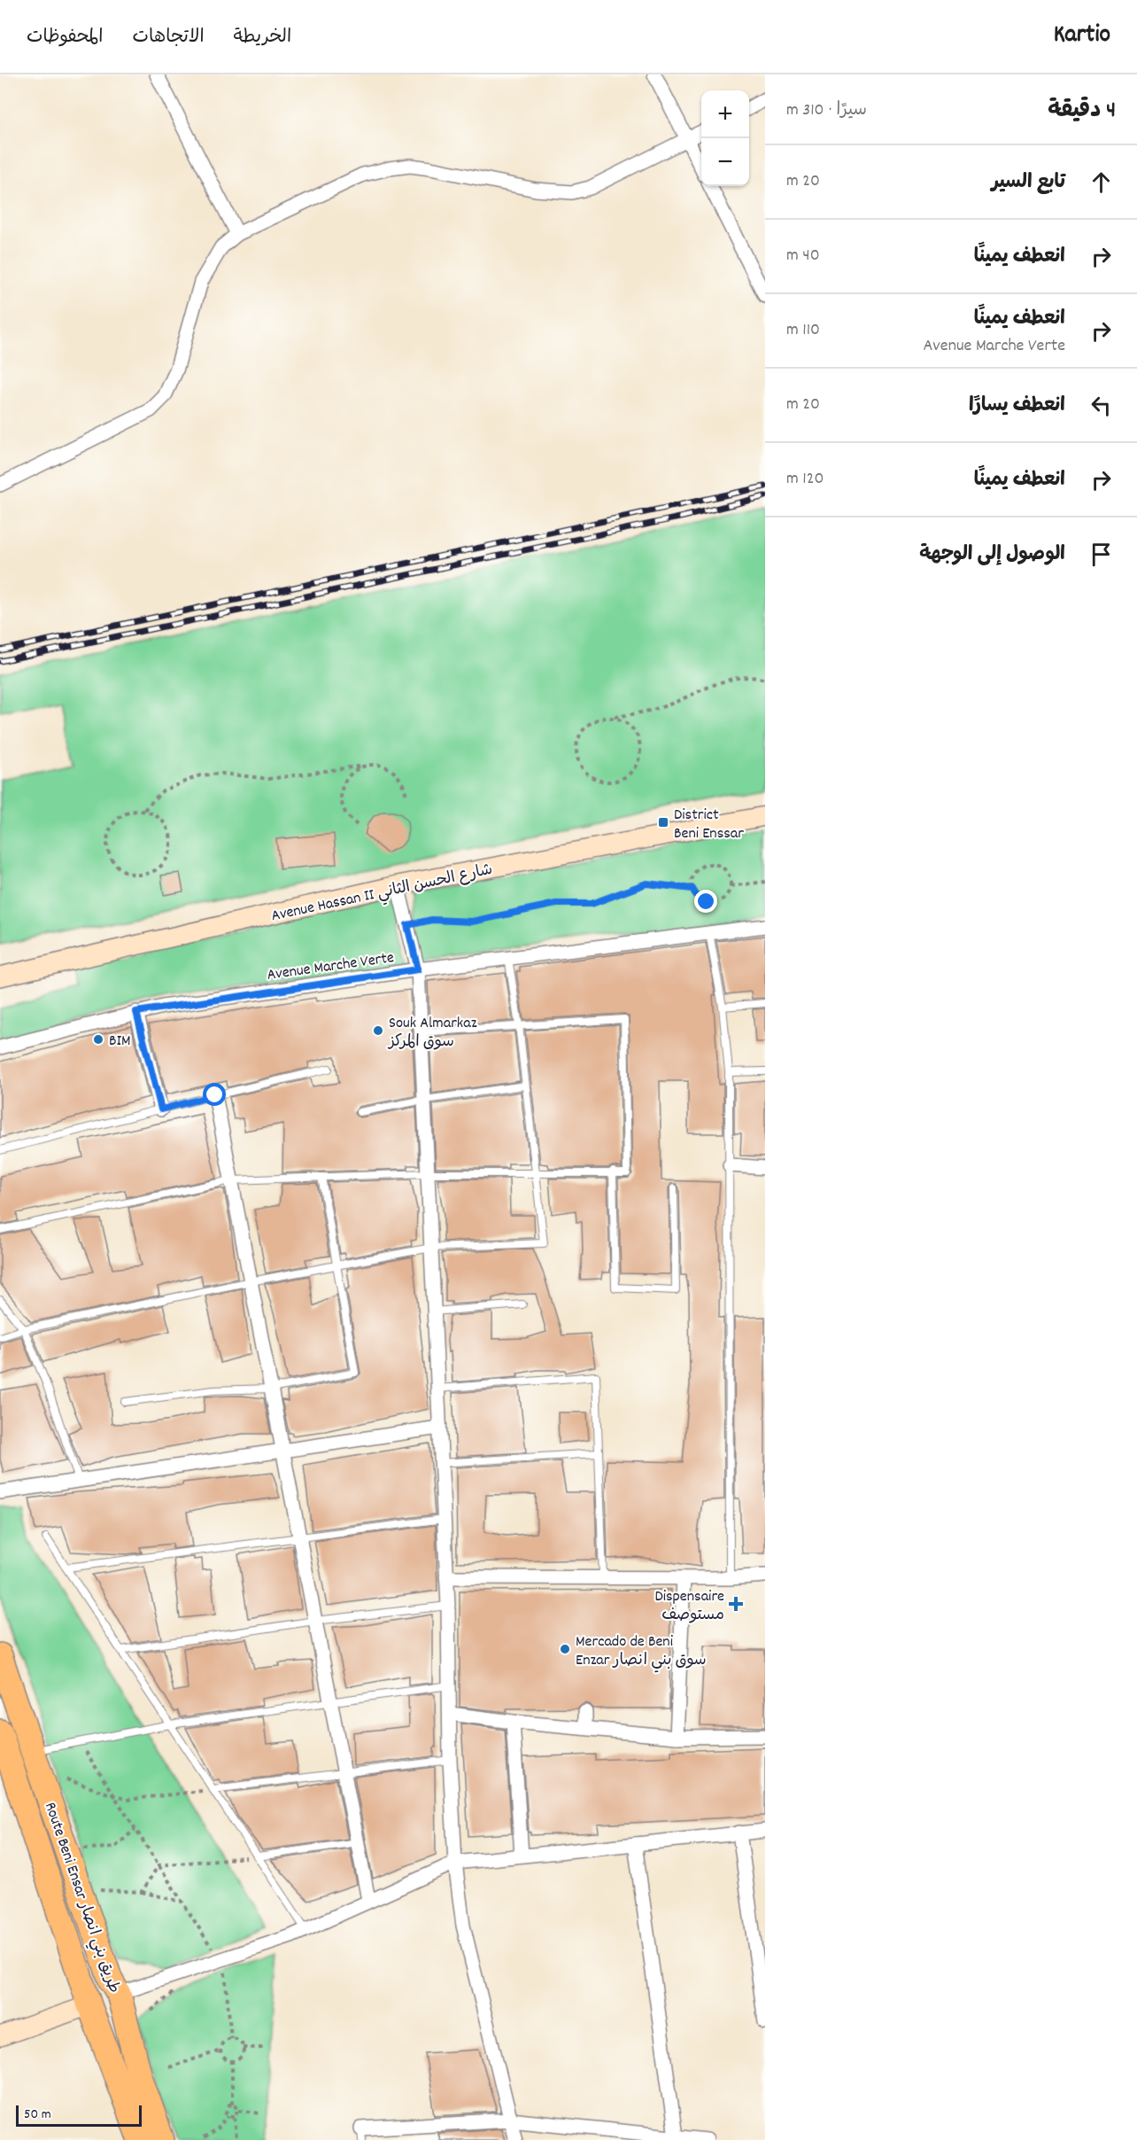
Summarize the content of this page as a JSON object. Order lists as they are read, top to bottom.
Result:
{
  "streets": {
    "highway": ["Route Beni Ensar طريق بني انصار"],
    "street": ["Avenue Hassan II شارع الحسن الثاني", "Avenue Marche Verte"]
  },
  "places": {
    "transit": ["District Beni Enssar"],
    "other": ["Souk Almarkaz سوق المركز", "BIM", "Mercado de Beni Enzar سوق بني انصار"],
    "health": ["Dispensaire مستوصف"]
  },
  "scale_bar": "50 m",
  "page": {
    "header": "Kartio",
    "nav": ["الخريطة", "الاتجاهات", "المحفوظات"],
    "heading": ["4 دقيقة", "سيرًا · 310 m"],
    "map_buttons": ["+", "−"],
    "list": [
      ["تابع السير", "20 m"],
      ["انعطف يمينًا", "40 m"],
      ["انعطف يمينًا", "Avenue Marche Verte", "110 m"],
      ["انعطف يسارًا", "20 m"],
      ["انعطف يمينًا", "120 m"],
      "الوصول إلى الوجهة"
    ],
    "scale": "50 m"
  }
}
